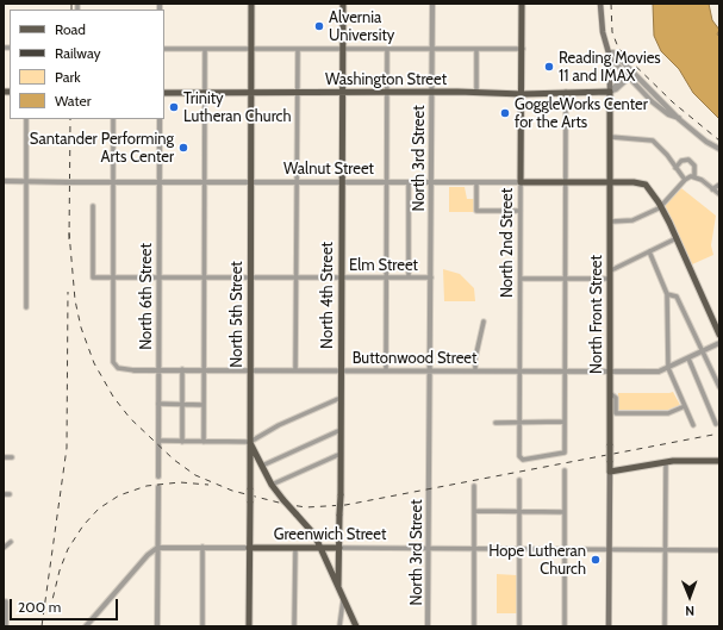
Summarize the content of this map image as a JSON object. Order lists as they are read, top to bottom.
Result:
{
  "streets": {
    "main road": [
      "Washington Street",
      "Walnut Street",
      "North 2nd Street",
      "North 4th Street",
      "North 5th Street",
      "North Front Street",
      "Greenwich Street"
    ],
    "street": [
      "North 3rd Street",
      "Elm Street",
      "North 6th Street",
      "Buttonwood Street"
    ]
  },
  "crossings": [
    ["Washington Street", "North 3rd Street"],
    ["Washington Street", "North 2nd Street"],
    ["Washington Street", "North 4th Street"],
    ["Washington Street", "North 5th Street"],
    ["Washington Street", "North Front Street"],
    ["North 3rd Street", "Walnut Street"],
    ["North 3rd Street", "Elm Street"],
    ["North 3rd Street", "Buttonwood Street"],
    ["North 3rd Street", "Greenwich Street"],
    ["Walnut Street", "North 2nd Street"],
    ["Walnut Street", "North 4th Street"],
    ["Walnut Street", "North 6th Street"],
    ["Walnut Street", "North 5th Street"],
    ["Walnut Street", "North Front Street"],
    ["North 2nd Street", "Buttonwood Street"],
    ["Elm Street", "North 4th Street"],
    ["Elm Street", "North 6th Street"],
    ["Elm Street", "North 5th Street"],
    ["North 4th Street", "Buttonwood Street"],
    ["North 4th Street", "Greenwich Street"],
    ["North 6th Street", "Buttonwood Street"],
    ["North 5th Street", "Buttonwood Street"],
    ["North 5th Street", "Greenwich Street"],
    ["North Front Street", "Buttonwood Street"],
    ["North Front Street", "Greenwich Street"]
  ],
  "places": [
    "Alvernia University",
    "Reading Movies 11 and IMAX",
    "Trinity Lutheran Church",
    "GoggleWorks Center for the Arts",
    "Santander Performing Arts Center",
    "Hope Lutheran Church"
  ],
  "legend": [
    "Road",
    "Railway",
    "Park",
    "Water"
  ],
  "scale_bar": "200 m",
  "north": "bottom"
}
